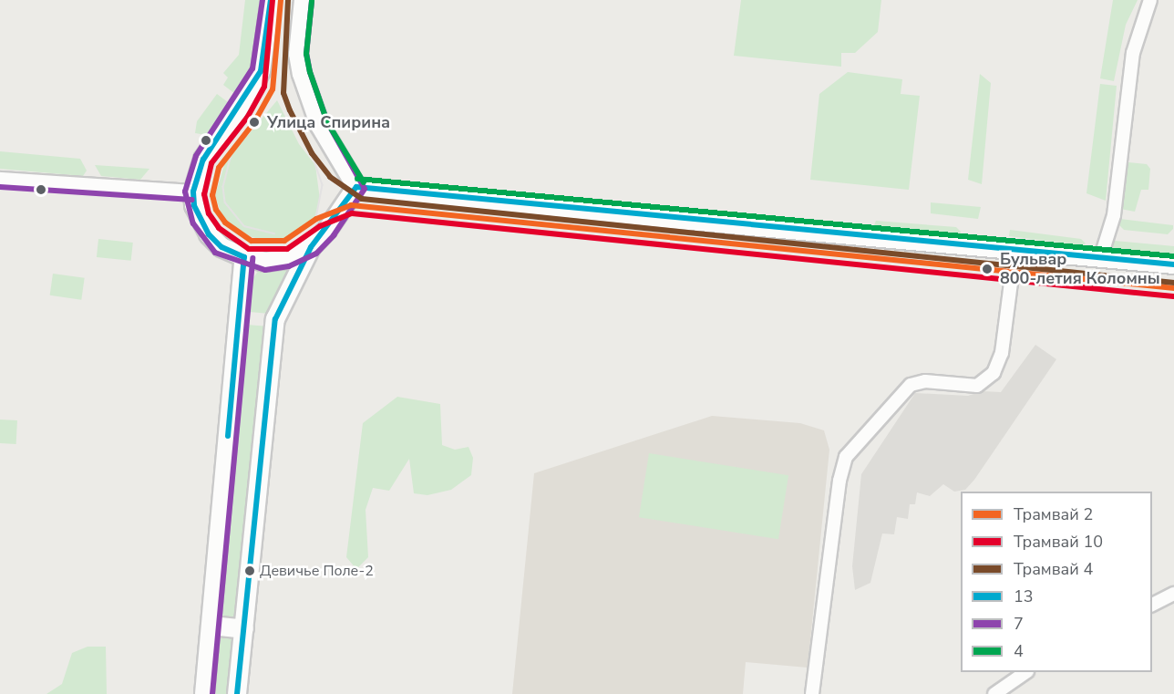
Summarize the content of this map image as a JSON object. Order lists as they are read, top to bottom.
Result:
{
  "places": ["Улица Спирина", "Бульвар 800-летия Коломны", "Девичье Поле-2"],
  "lines": [
    "tram line 2",
    "tram line 10",
    "tram line 4",
    "transit line 13",
    "transit line 7",
    "transit line 4"
  ],
  "legend": [
    "Трамвай 2",
    "Трамвай 10",
    "Трамвай 4",
    "13",
    "7",
    "4"
  ]
}
